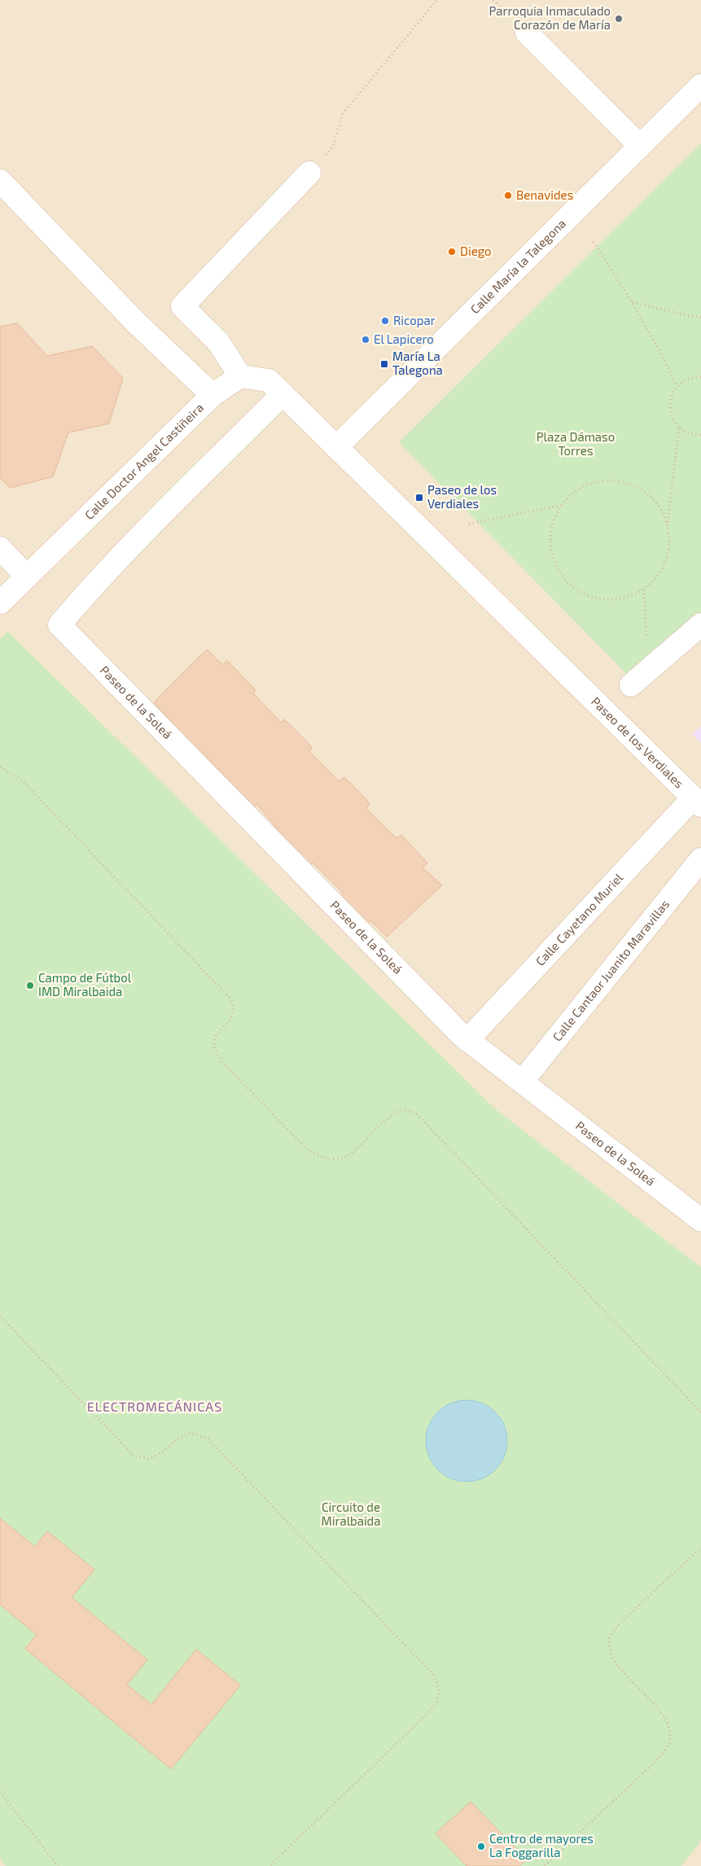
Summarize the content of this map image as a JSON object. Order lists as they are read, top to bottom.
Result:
{
  "streets": {
    "street": [
      "Calle María la Talegona",
      "Calle Doctor Angel Castiñeira",
      "Paseo de la Soleá",
      "Paseo de los Verdiales",
      "Calle Cayetano Muriel",
      "Calle Cantaor Juanito Maravillas"
    ]
  },
  "crossings": [
    ["Calle María la Talegona", "Paseo de los Verdiales"],
    ["Paseo de la Soleá", "Paseo de los Verdiales"],
    ["Paseo de la Soleá", "Calle Cayetano Muriel"],
    ["Paseo de la Soleá", "Calle Cantaor Juanito Maravillas"],
    ["Paseo de los Verdiales", "Calle Cayetano Muriel"]
  ],
  "districts": ["ELECTROMECÁNICAS"],
  "parks": ["Plaza Dámaso Torres", "Circuito de Miralbaida"],
  "places": {
    "other": [
      "Parroquia Inmaculado Corazón de María",
      "Benavides",
      "Diego",
      "Ricopar",
      "El Lapicero",
      "Campo de Fútbol IMD Miralbaida",
      "Centro de mayores La Foggarilla"
    ],
    "transit": ["María La Talegona", "Paseo de los Verdiales"]
  }
}
